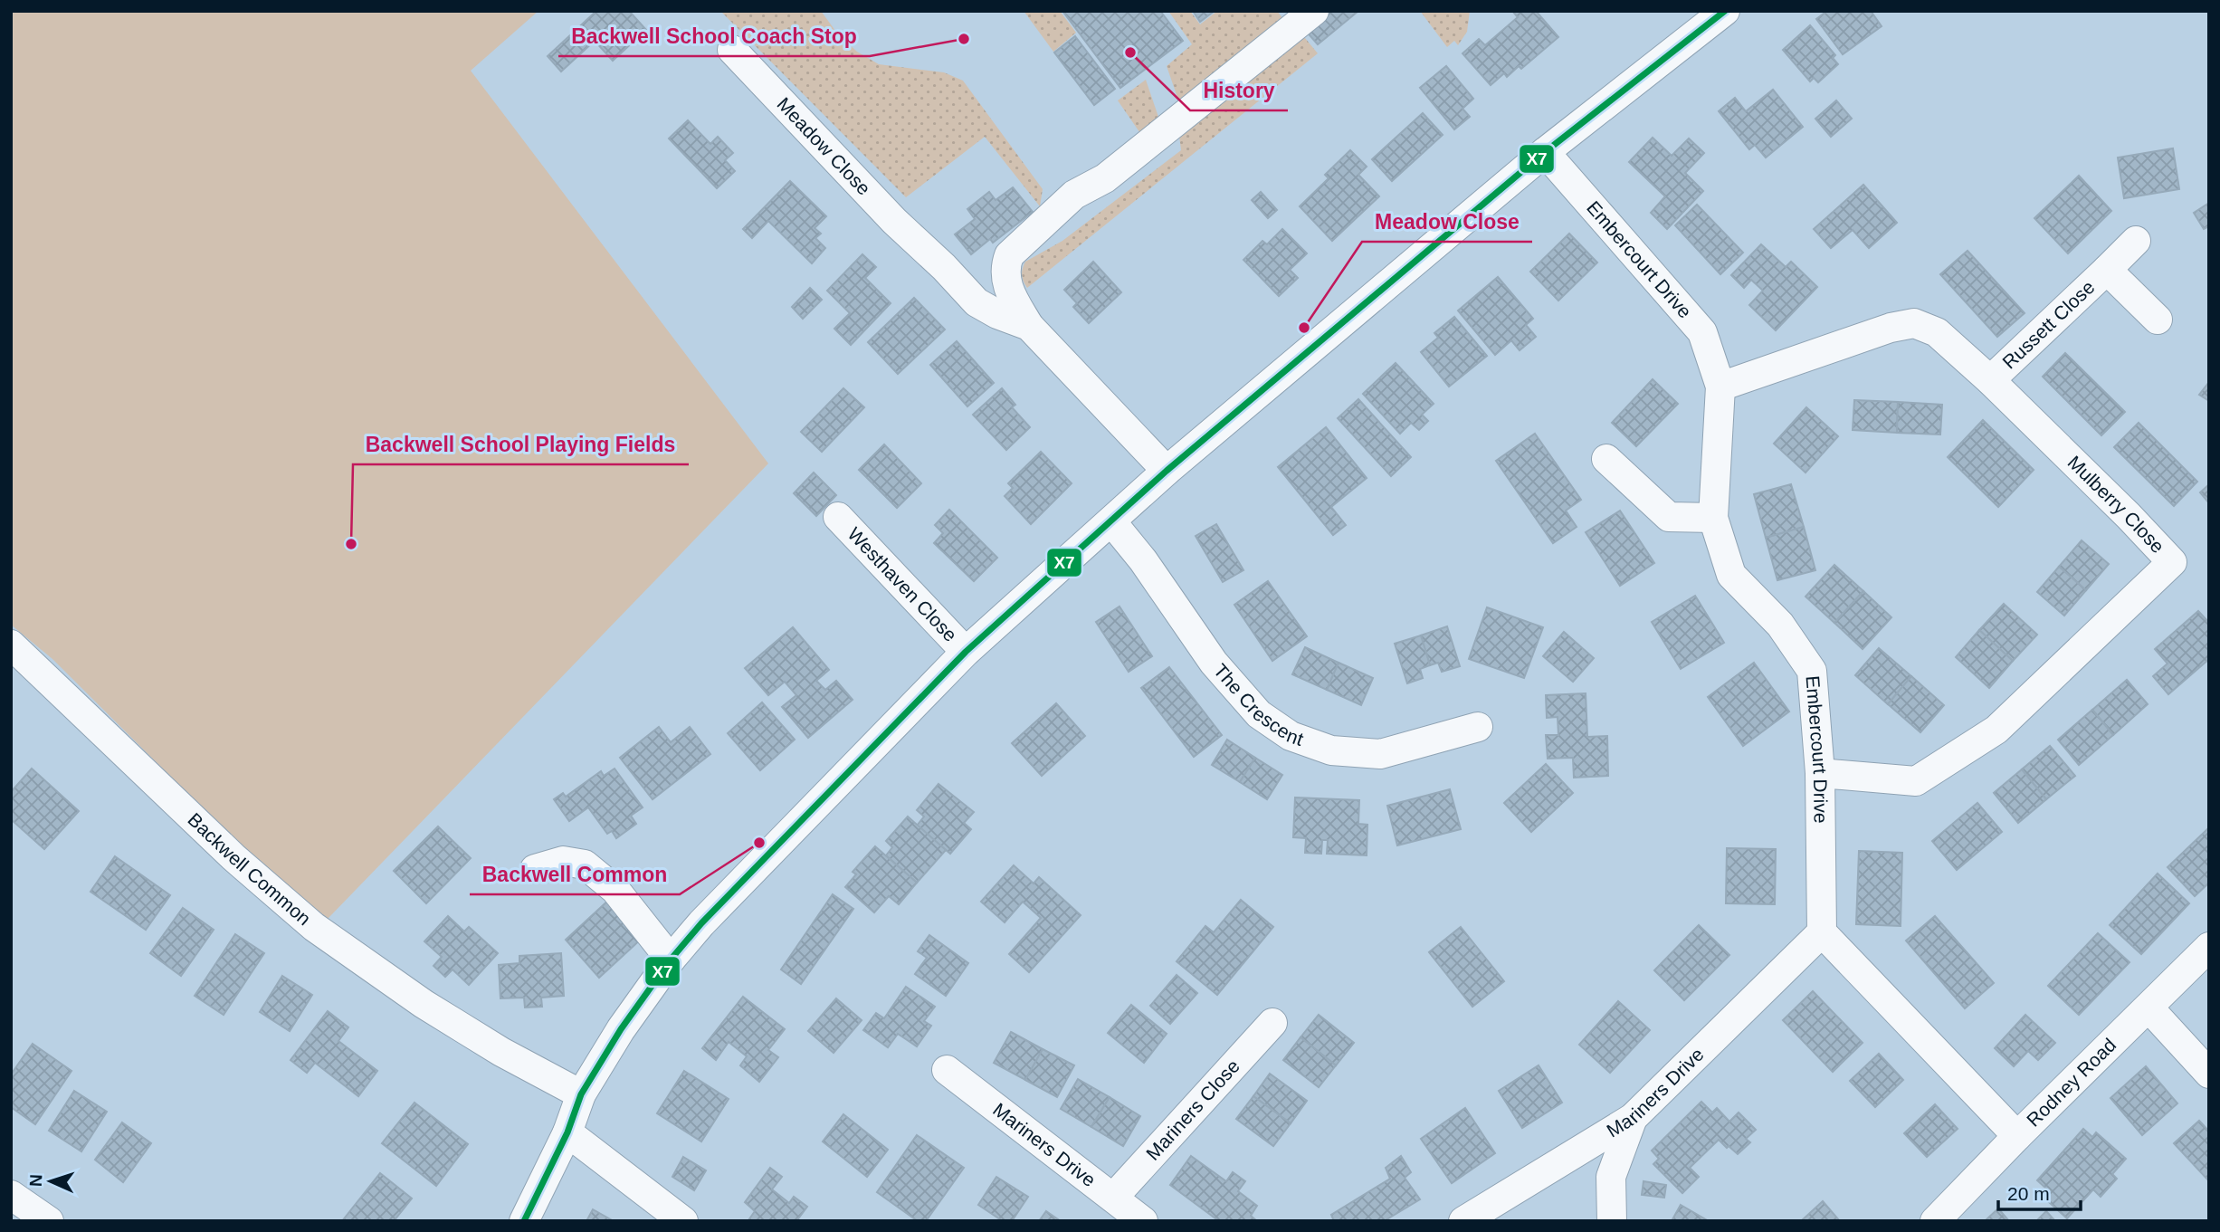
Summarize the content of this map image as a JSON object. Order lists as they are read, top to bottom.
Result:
{
  "streets": {
    "street": [
      "Meadow Close",
      "Embercourt Drive",
      "Russett Close",
      "Mulberry Close",
      "Westhaven Close",
      "The Crescent",
      "Backwell Common",
      "Rodney Road",
      "Mariners Drive",
      "Mariners Close"
    ]
  },
  "crossings": [
    ["Embercourt Drive", "Mulberry Close"],
    ["Embercourt Drive", "Mariners Drive"],
    ["Russett Close", "Mulberry Close"],
    ["Mariners Drive", "Mariners Close"]
  ],
  "places": [
    "Backwell School Coach Stop",
    "History",
    "Meadow Close",
    "Backwell School Playing Fields",
    "Backwell Common"
  ],
  "lines": ["transit line X7"],
  "scale_bar": "20 m",
  "north": "left"
}
